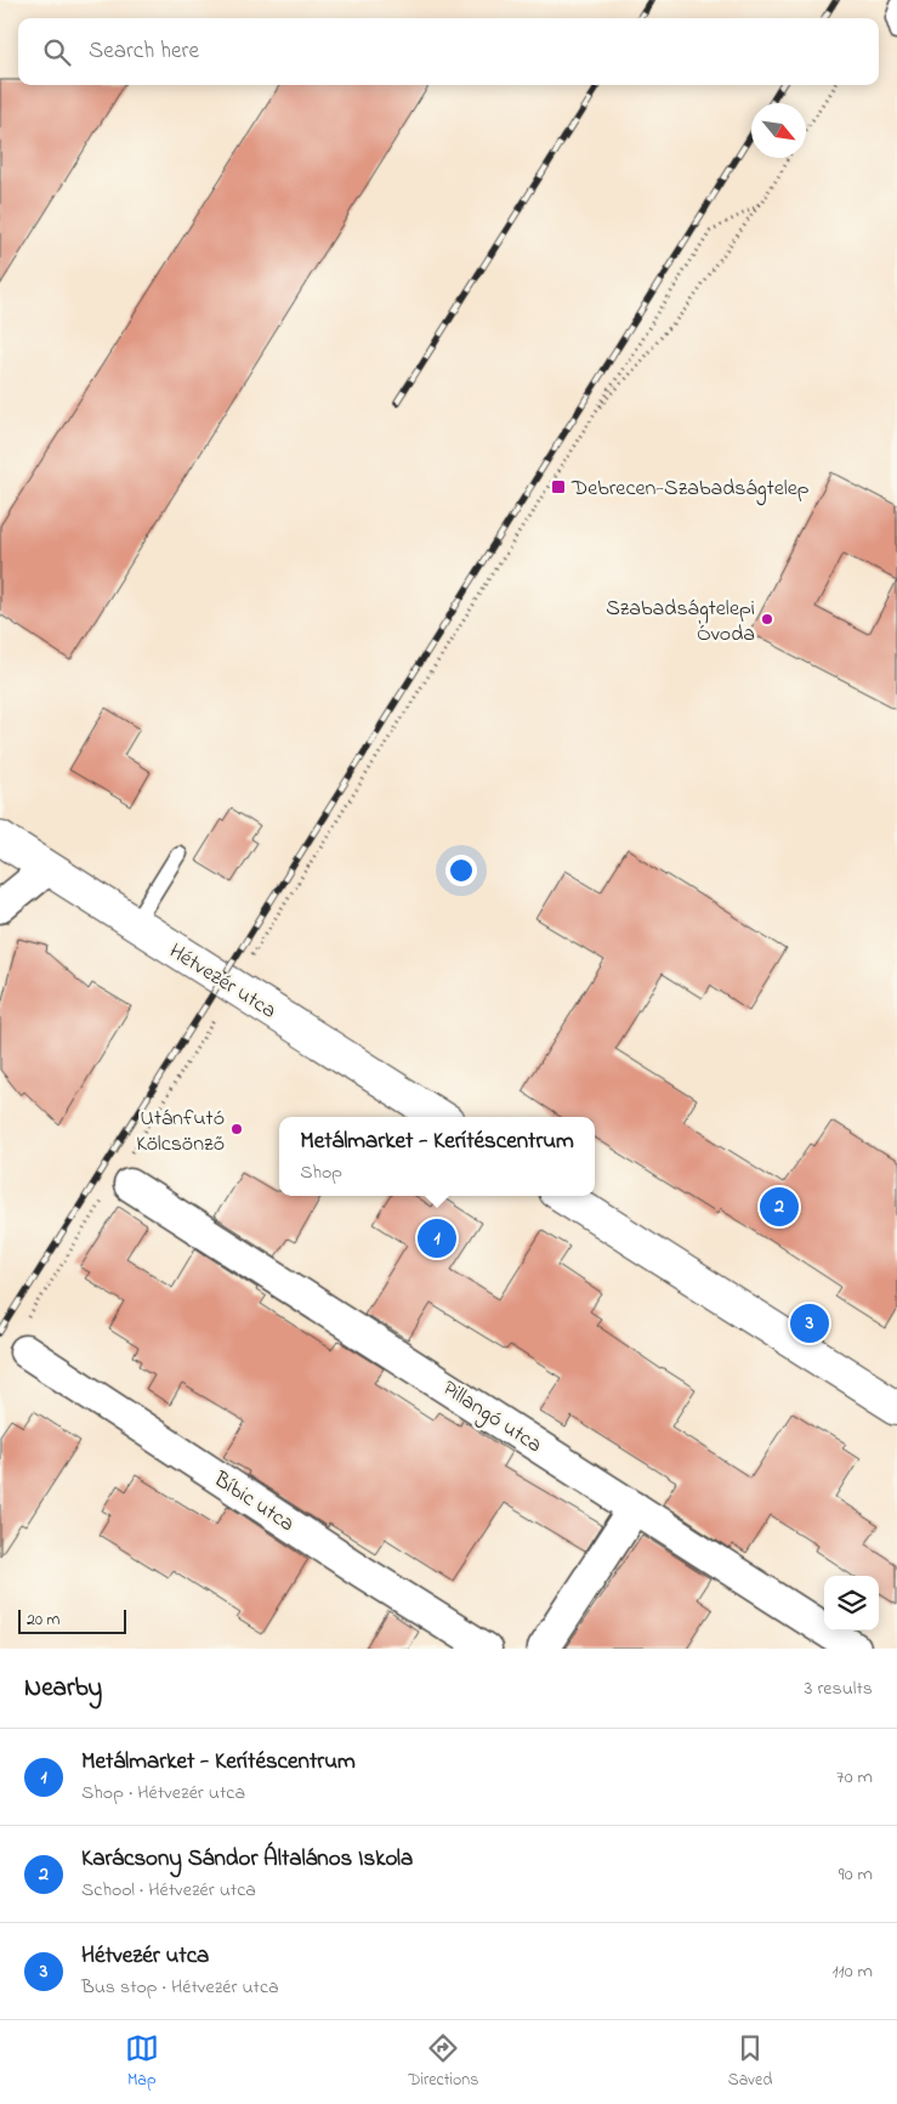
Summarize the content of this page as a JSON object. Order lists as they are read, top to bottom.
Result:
{
  "streets": {
    "street": ["Hétvezér utca", "Pillangó utca", "Bíbic utca"]
  },
  "places": {
    "transit": ["Debrecen-Szabadságtelep"],
    "other": ["Szabadságtelepi Óvoda", "Utánfutó Kölcsönző"]
  },
  "scale_bar": "20 m",
  "north": "bottom right",
  "page": {
    "search": "Search here",
    "popup": ["Metálmarket - Kerítéscentrum", "Shop"],
    "pins": ["2", "1", "3"],
    "scale": "20 m",
    "heading": ["Nearby", "3 results"],
    "list": [
      {
        "mark": "1",
        "name": "Metálmarket - Kerítéscentrum",
        "note": "Shop · Hétvezér utca",
        "value": "70 m"
      },
      {
        "mark": "2",
        "name": "Karácsony Sándor Általános Iskola",
        "note": "School · Hétvezér utca",
        "value": "90 m"
      },
      {
        "mark": "3",
        "name": "Hétvezér utca",
        "note": "Bus stop · Hétvezér utca",
        "value": "110 m"
      }
    ],
    "nav": ["Map", "Directions", "Saved"]
  }
}
